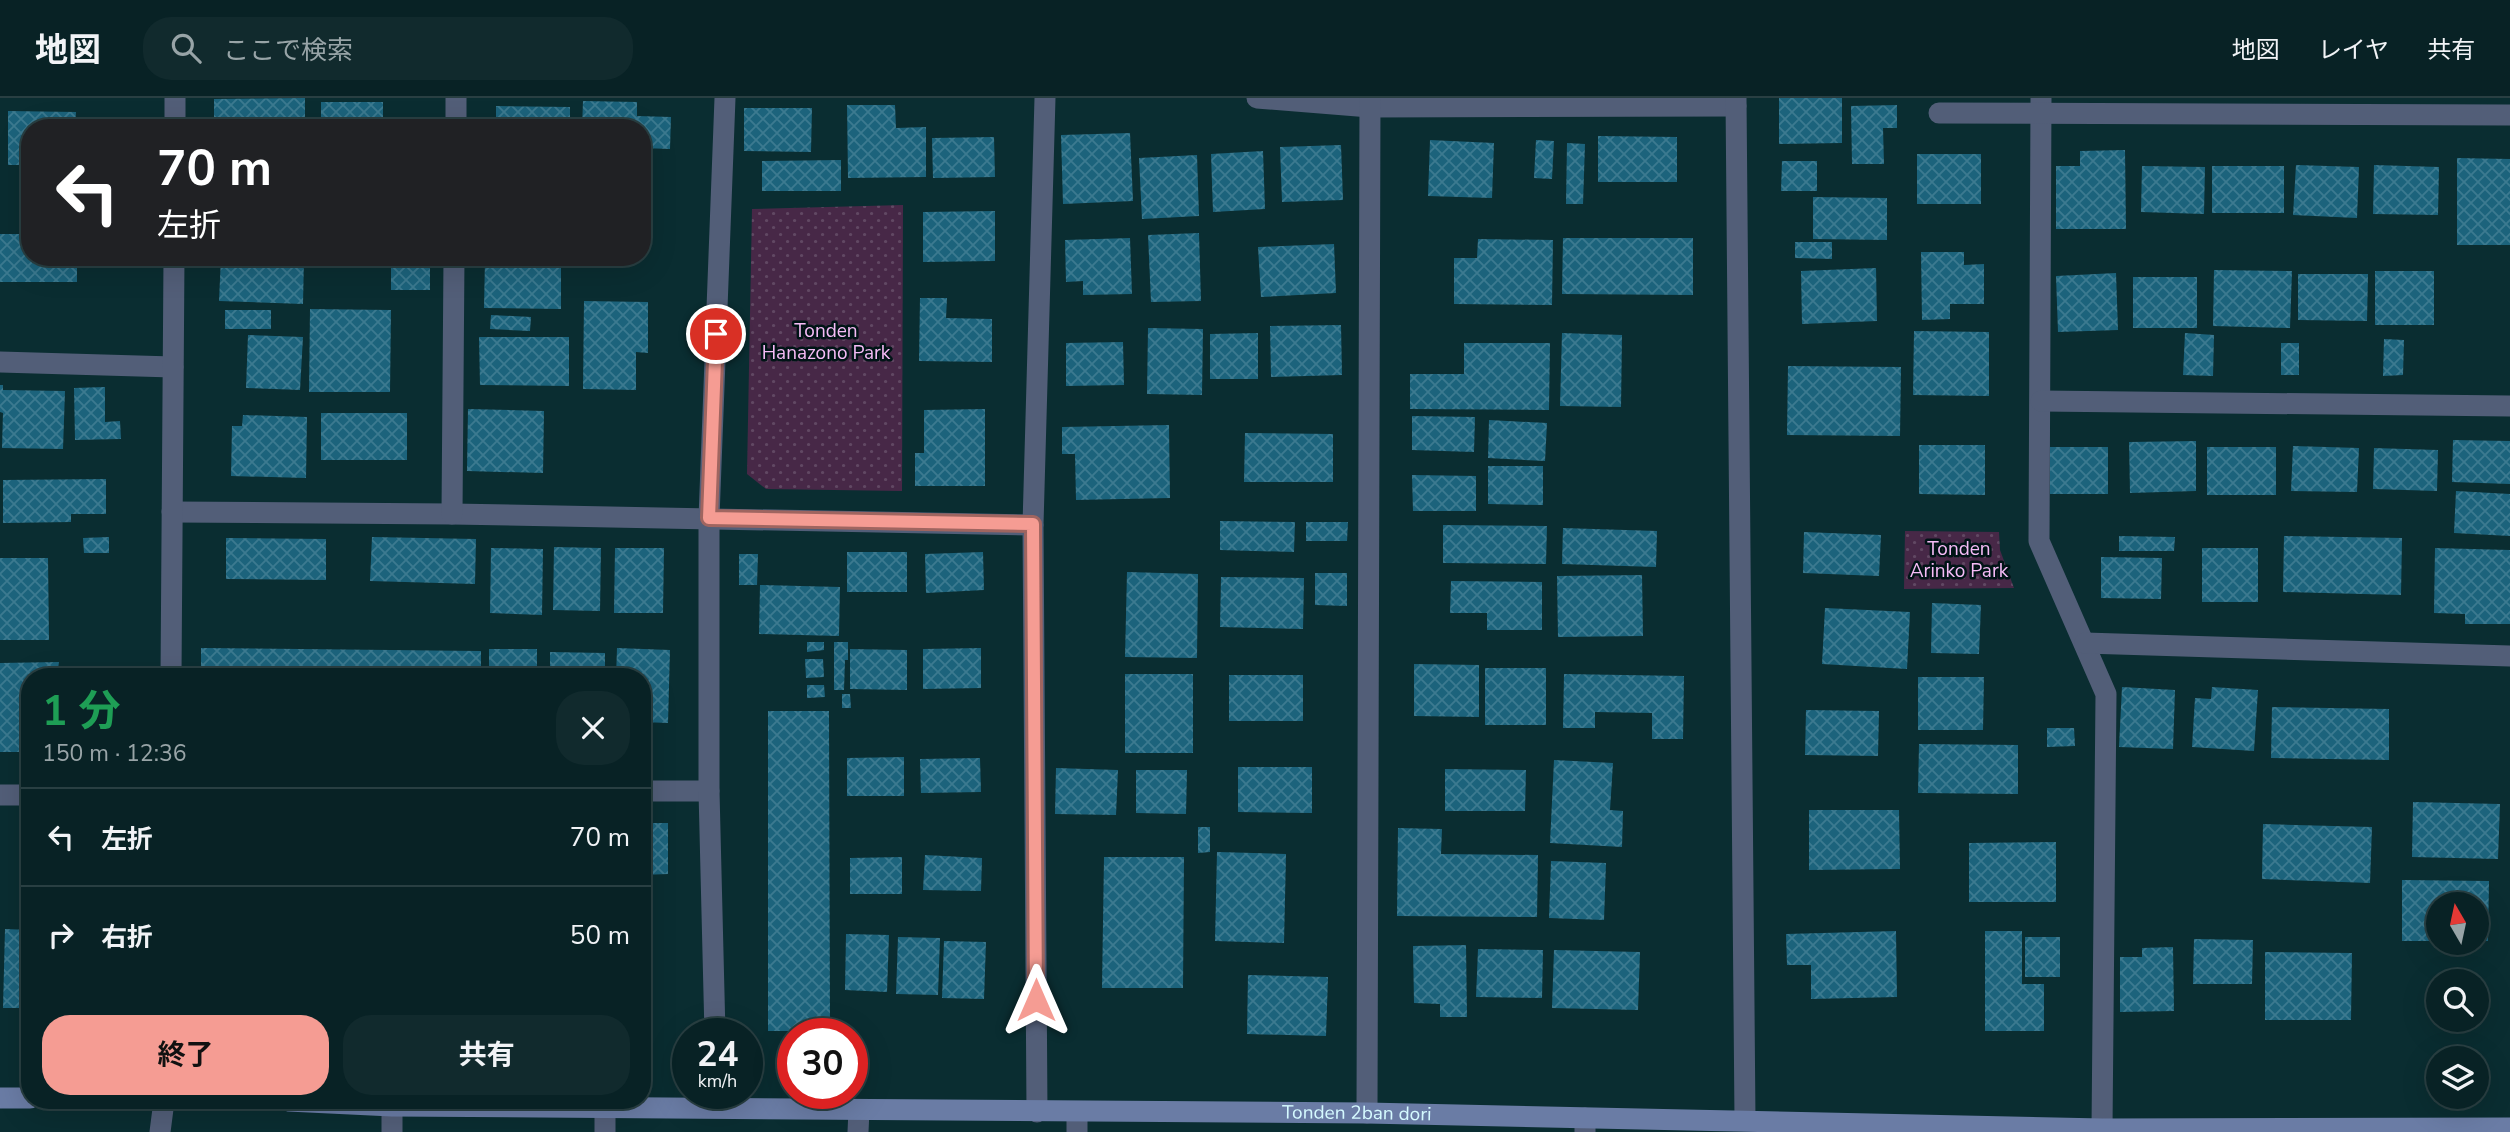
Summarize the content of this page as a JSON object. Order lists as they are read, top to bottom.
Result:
{
  "streets": {
    "street": ["Tonden 2ban dori"]
  },
  "parks": ["Tonden Hanazono Park", "Tonden Arinko Park"],
  "north": "top",
  "page": {
    "header": "地図",
    "search": "ここで検索",
    "nav": ["地図", "レイヤ", "共有"],
    "turn": ["70 m", "左折"],
    "heading": ["1 分", "150 m · 12:36"],
    "list": [
      {
        "name": "左折",
        "value": "70 m"
      },
      {
        "name": "右折",
        "value": "50 m"
      }
    ],
    "buttons": ["終了", "共有"],
    "speed": "24 km/h",
    "limit": "30"
  }
}
